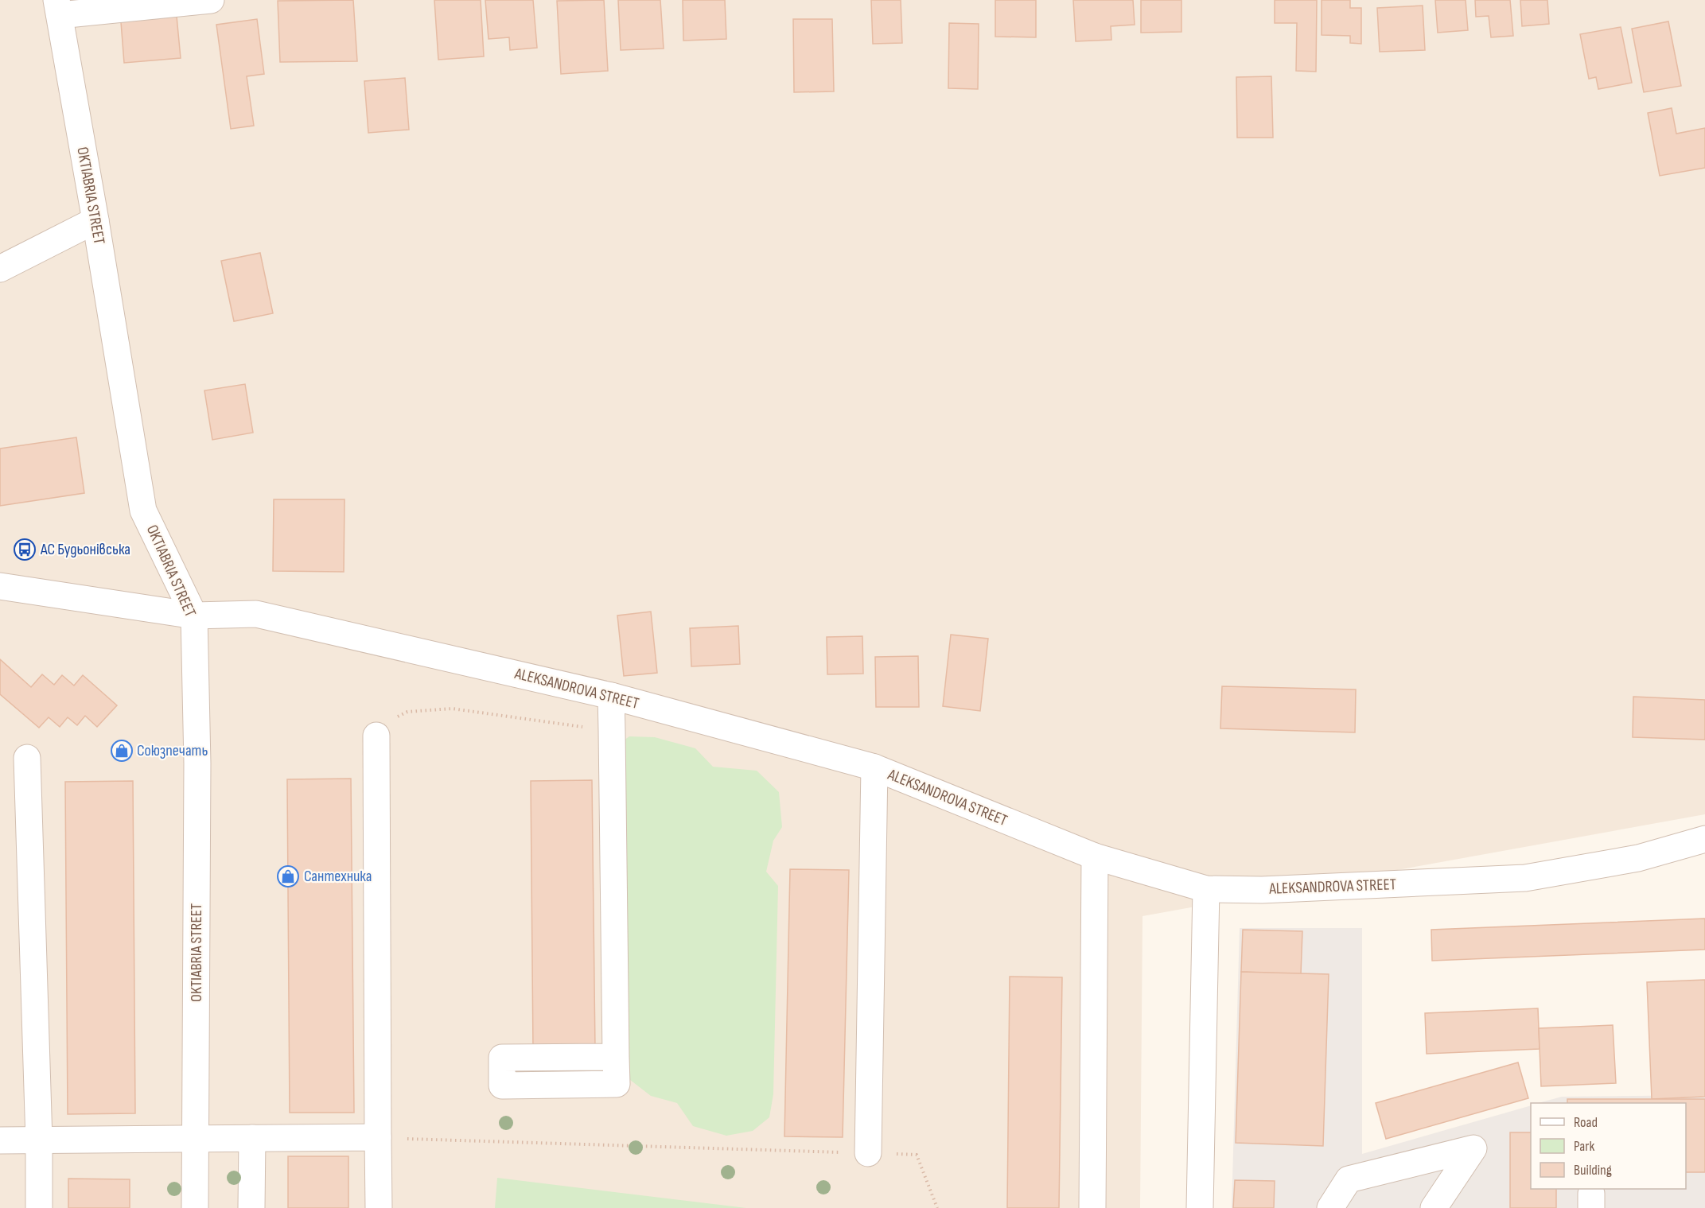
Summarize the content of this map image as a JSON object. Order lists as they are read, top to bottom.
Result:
{
  "streets": {
    "street": ["OKTIABRIA STREET", "ALEKSANDROVA STREET"]
  },
  "crossings": [
    ["OKTIABRIA STREET", "ALEKSANDROVA STREET"]
  ],
  "places": {
    "bus stop": ["АС Будьонівська"],
    "shop": ["Союзпечать", "Сантехника"]
  },
  "legend": ["Road", "Park", "Building"]
}
